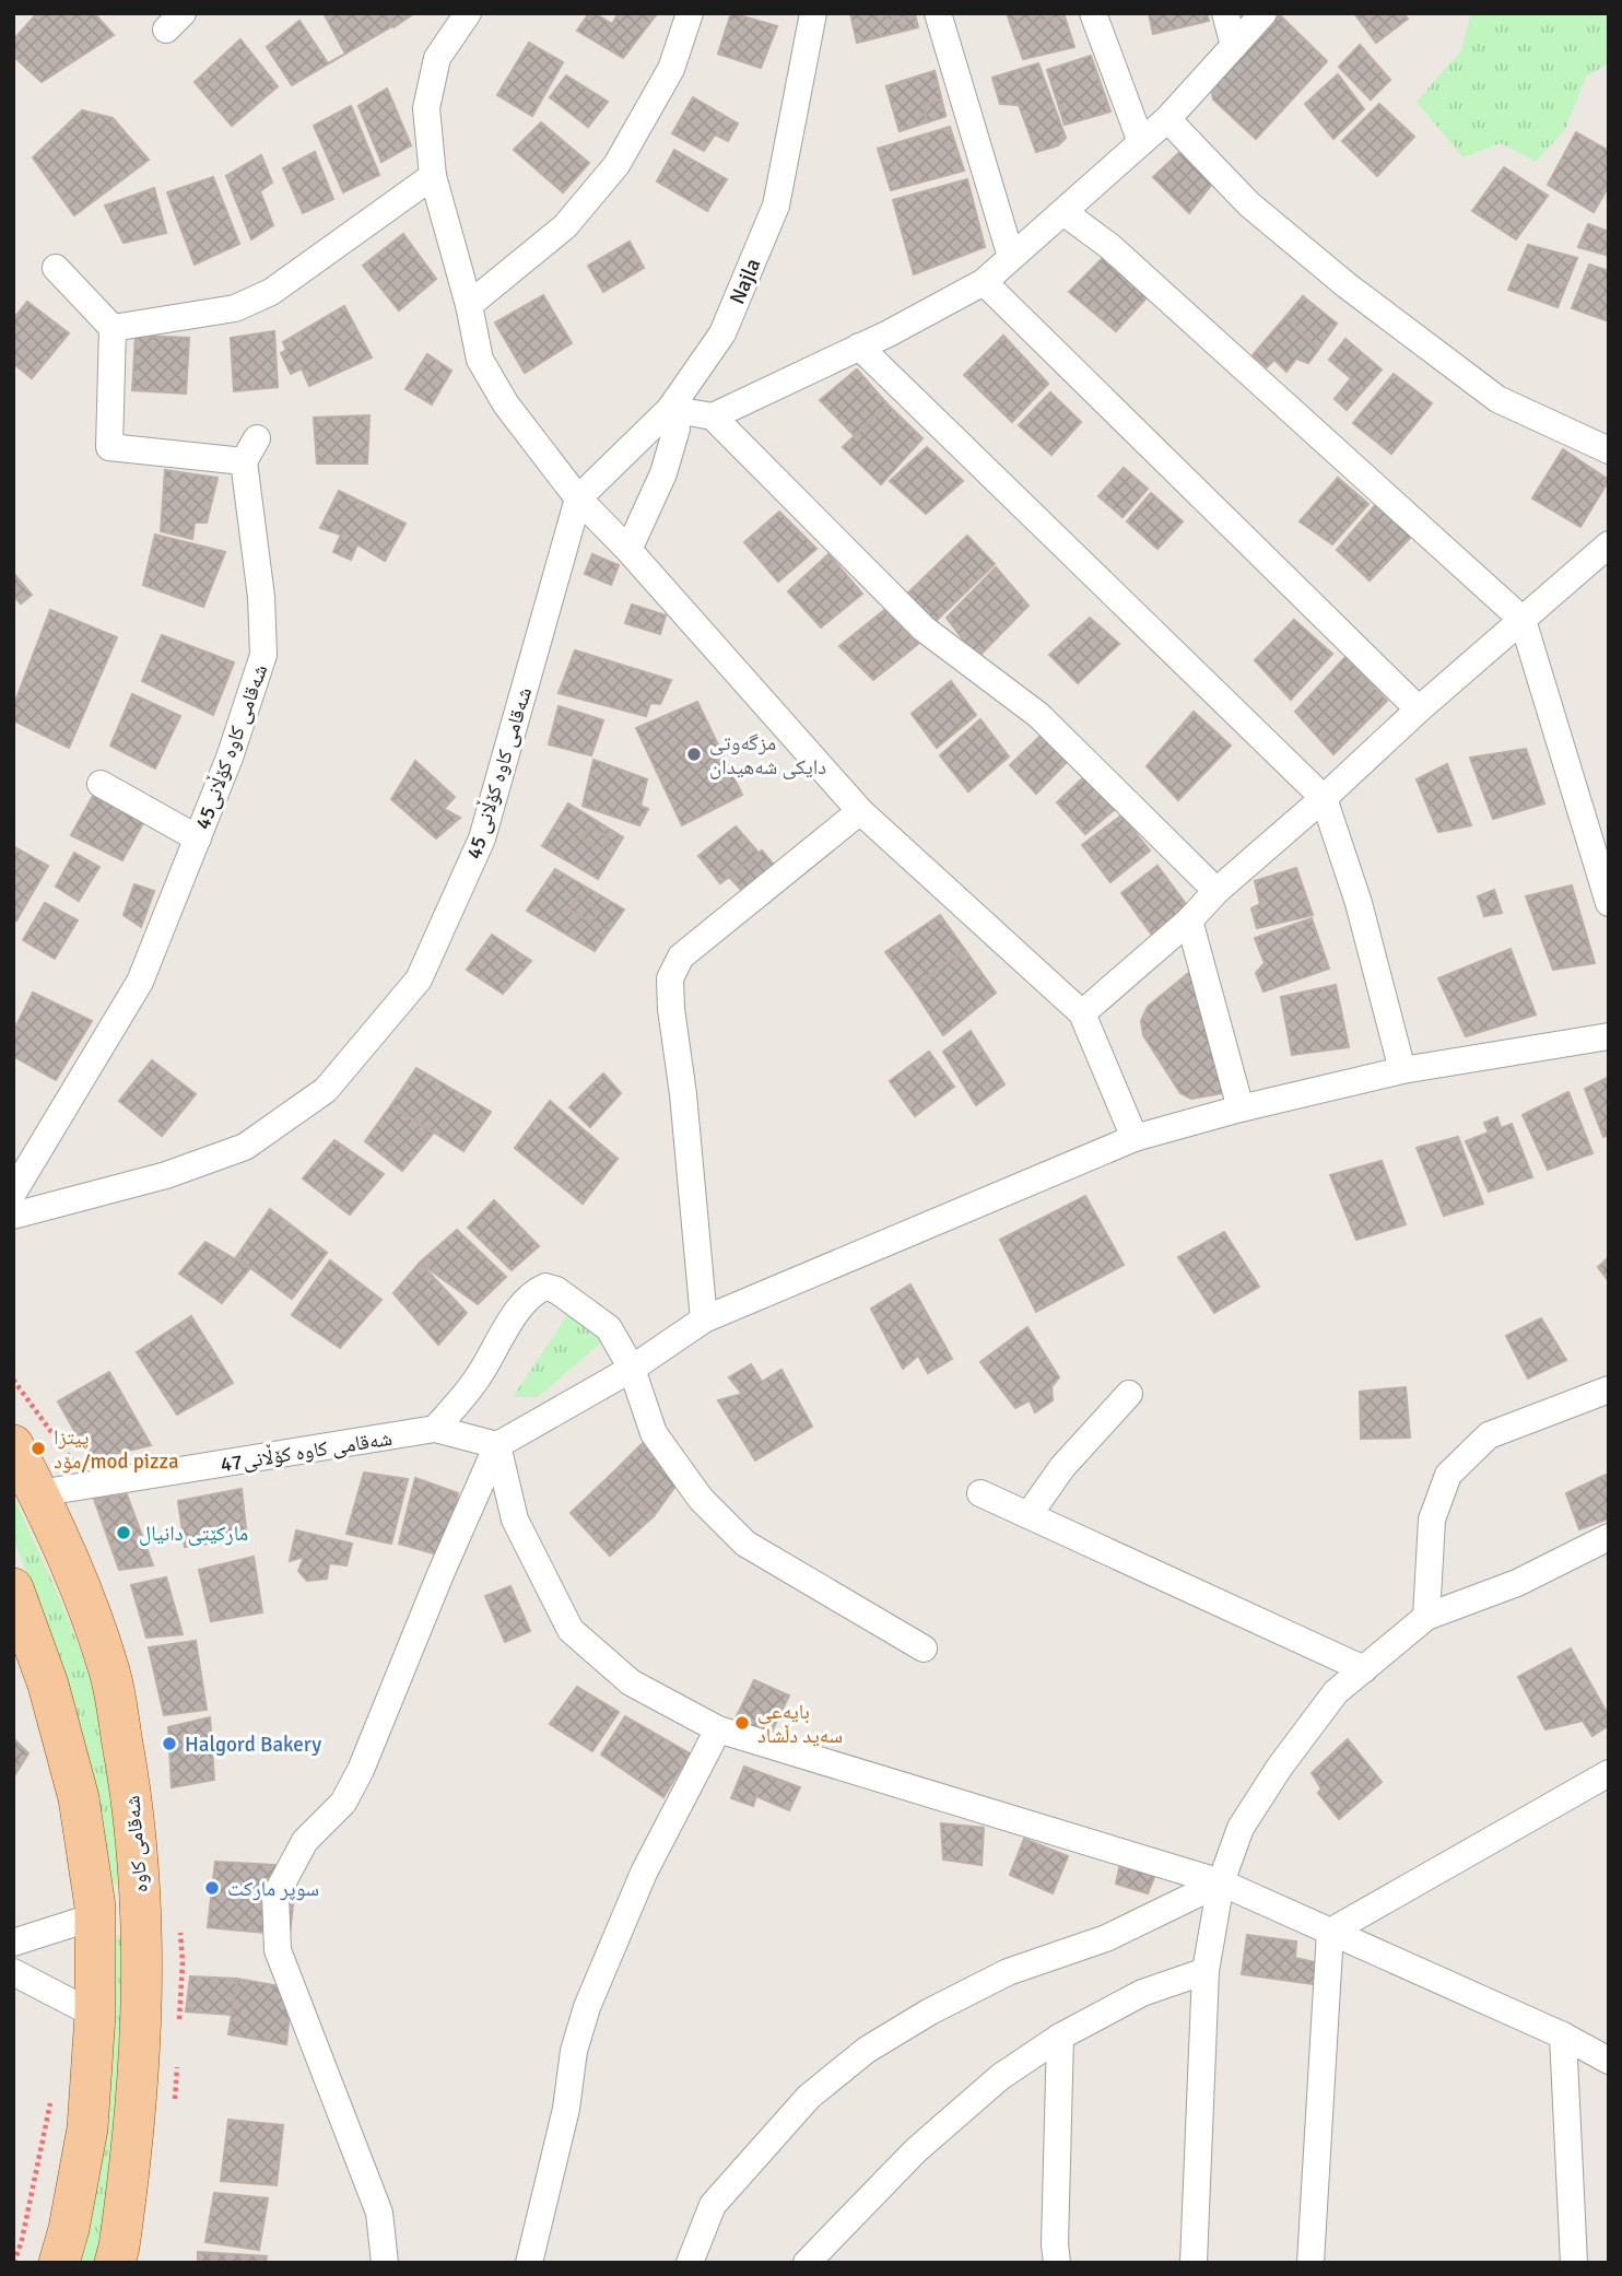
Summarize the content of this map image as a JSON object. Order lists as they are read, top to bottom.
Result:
{
  "streets": {
    "main road": ["شەقامی کاوە"],
    "street": [
      "Najla",
      "شەقامی کاوە کۆڵانی45",
      "شەقامی کاوە کۆڵانی 45",
      "شەقامی کاوە کۆڵانی47"
    ]
  },
  "crossings": [
    ["Najla", "شەقامی کاوە کۆڵانی 45"],
    ["شەقامی کاوە کۆڵانی47", "شەقامی کاوە"]
  ],
  "places": [
    "مزگەوتی دایکی شەهیدان",
    "پیتزا مۆد/mod pizza",
    "مارکێتی دانیال",
    "بایەعی سەید دڵشاد",
    "Halgord Bakery",
    "سوپر مارکت"
  ]
}
